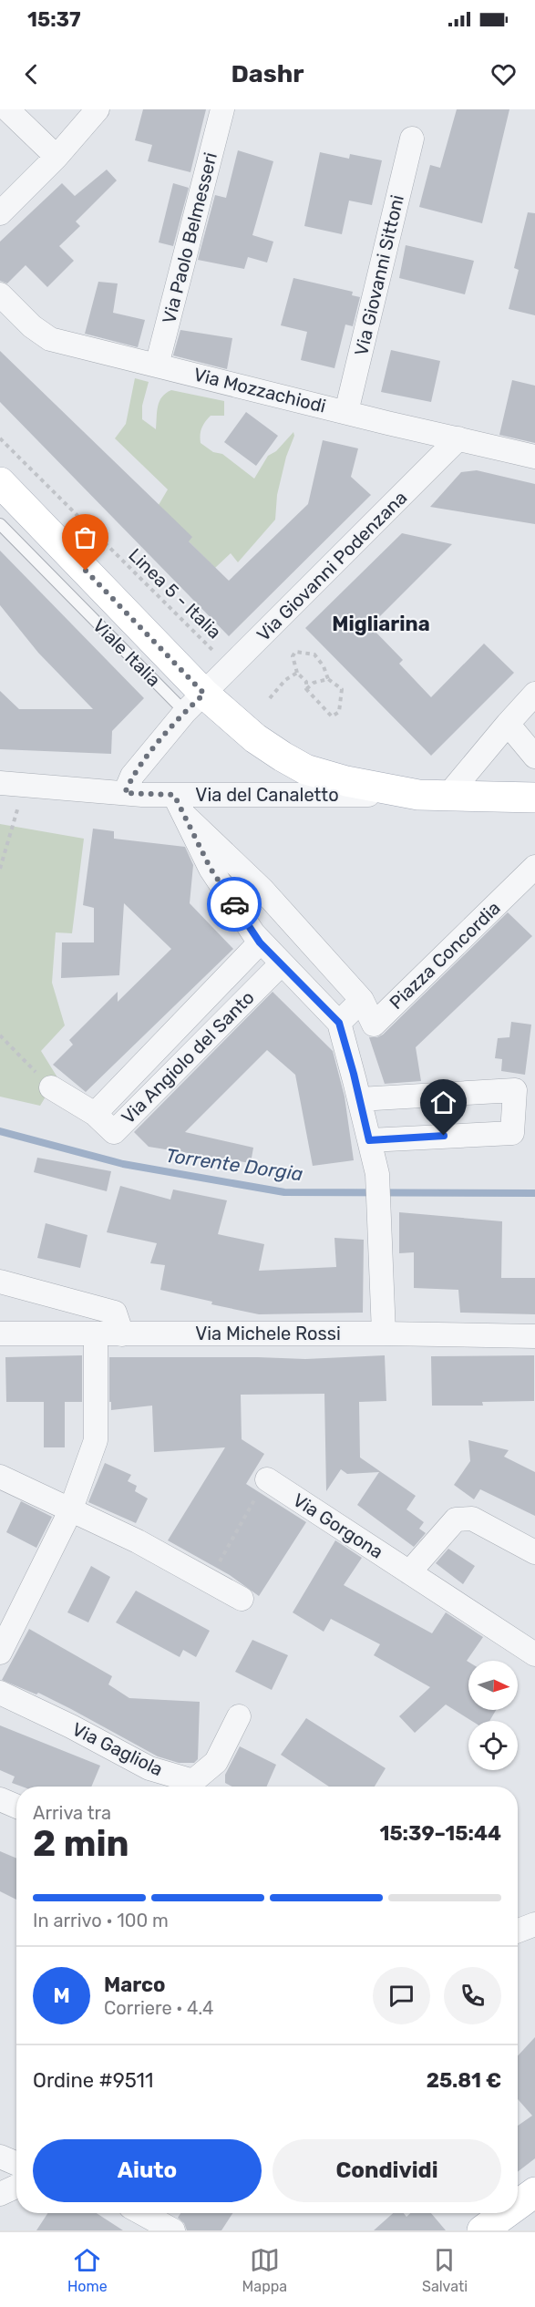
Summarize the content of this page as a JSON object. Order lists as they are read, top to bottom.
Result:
{
  "streets": {
    "main road": ["Viale Italia", "Via del Canaletto"],
    "street": [
      "Via Paolo Belmesseri",
      "Via Giovanni Sittoni",
      "Via Mozzachiodi",
      "Via Giovanni Podenzana",
      "Piazza Concordia",
      "Via Angiolo del Santo",
      "Via Michele Rossi",
      "Via Gorgona",
      "Via Gagliola"
    ],
    "path": ["Linea 5 - Italia"]
  },
  "crossings": [
    ["Via Paolo Belmesseri", "Via Mozzachiodi"],
    ["Via Giovanni Sittoni", "Via Mozzachiodi"],
    ["Via Mozzachiodi", "Via Giovanni Podenzana"],
    ["Via Giovanni Podenzana", "Viale Italia"],
    ["Via Giovanni Podenzana", "Via del Canaletto"],
    ["Viale Italia", "Via del Canaletto"],
    ["Via del Canaletto", "Piazza Concordia"],
    ["Piazza Concordia", "Via Angiolo del Santo"]
  ],
  "districts": ["Migliarina"],
  "water": ["Torrente Dorgia"],
  "north": "right",
  "page": {
    "status": "15:37",
    "header": "Dashr",
    "heading": ["2 min", "Arriva tra", "15:39–15:44"],
    "panel": [
      "Marco",
      "Corriere · 4.4",
      "Ordine #9511",
      "25.81 €"
    ],
    "bar": "In arrivo · 100 m",
    "round": "M",
    "buttons": ["Aiuto", "Condividi"],
    "tabs": ["Home", "Mappa", "Salvati"]
  }
}
